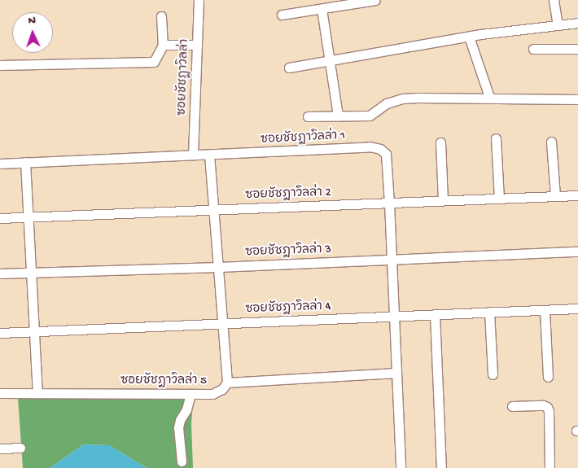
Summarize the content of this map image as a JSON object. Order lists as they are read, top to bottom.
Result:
{
  "streets": {
    "street": [
      "ซอยชัชฎาวิลล่า",
      "ซอยชัชฎาวิลล่า 1",
      "ซอยชัชฎาวิลล่า 2",
      "ซอยชัชฎาวิลล่า 3",
      "ซอยชัชฎาวิลล่า 4",
      "ซอยชัชฎาวิลล่า 5"
    ]
  },
  "crossings": [
    ["ซอยชัชฎาวิลล่า", "ซอยชัชฎาวิลล่า 1"],
    ["ซอยชัชฎาวิลล่า 1", "ซอยชัชฎาวิลล่า 2"],
    ["ซอยชัชฎาวิลล่า 1", "ซอยชัชฎาวิลล่า 3"],
    ["ซอยชัชฎาวิลล่า 1", "ซอยชัชฎาวิลล่า 4"]
  ],
  "north": "top"
}
